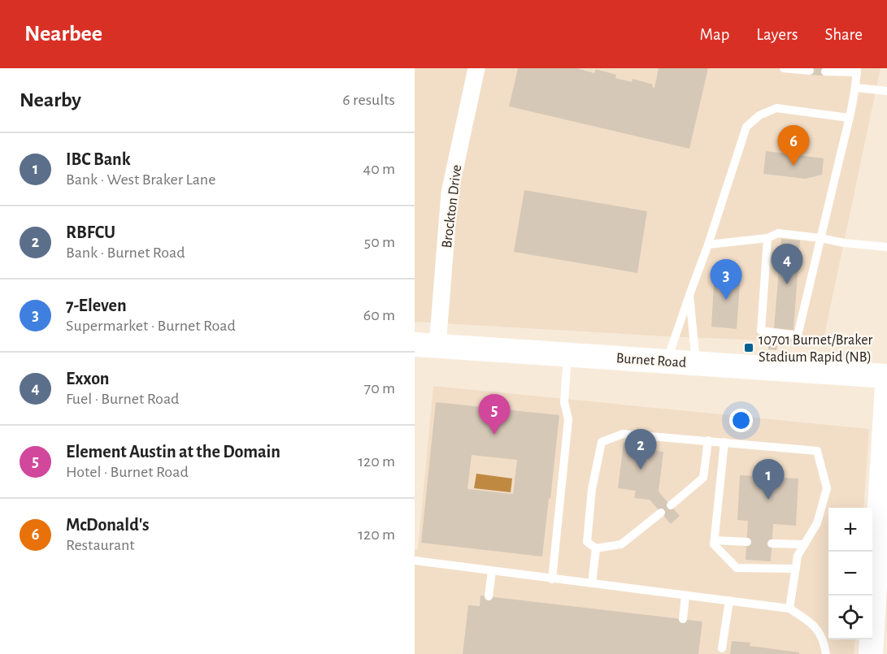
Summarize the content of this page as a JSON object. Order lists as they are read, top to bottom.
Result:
{
  "streets": {
    "main road": ["Burnet Road"],
    "street": ["Brockton Drive"]
  },
  "crossings": [
    ["Brockton Drive", "Burnet Road"]
  ],
  "places": {
    "transit": ["10701 Burnet/Braker Stadium Rapid (NB)"]
  },
  "page": {
    "header": "Nearbee",
    "nav": ["Map", "Layers", "Share"],
    "heading": ["Nearby", "6 results"],
    "pins": [
      "6",
      "4",
      "3",
      "5",
      "2",
      "1"
    ],
    "list": [
      {
        "mark": "1",
        "name": "IBC Bank",
        "note": "Bank · West Braker Lane",
        "value": "40 m"
      },
      {
        "mark": "2",
        "name": "RBFCU",
        "note": "Bank · Burnet Road",
        "value": "50 m"
      },
      {
        "mark": "3",
        "name": "7-Eleven",
        "note": "Supermarket · Burnet Road",
        "value": "60 m"
      },
      {
        "mark": "4",
        "name": "Exxon",
        "note": "Fuel · Burnet Road",
        "value": "70 m"
      },
      {
        "mark": "5",
        "name": "Element Austin at the Domain",
        "note": "Hotel · Burnet Road",
        "value": "120 m"
      },
      {
        "mark": "6",
        "name": "McDonald's",
        "note": "Restaurant",
        "value": "120 m"
      }
    ],
    "map_buttons": ["+", "−"]
  }
}
